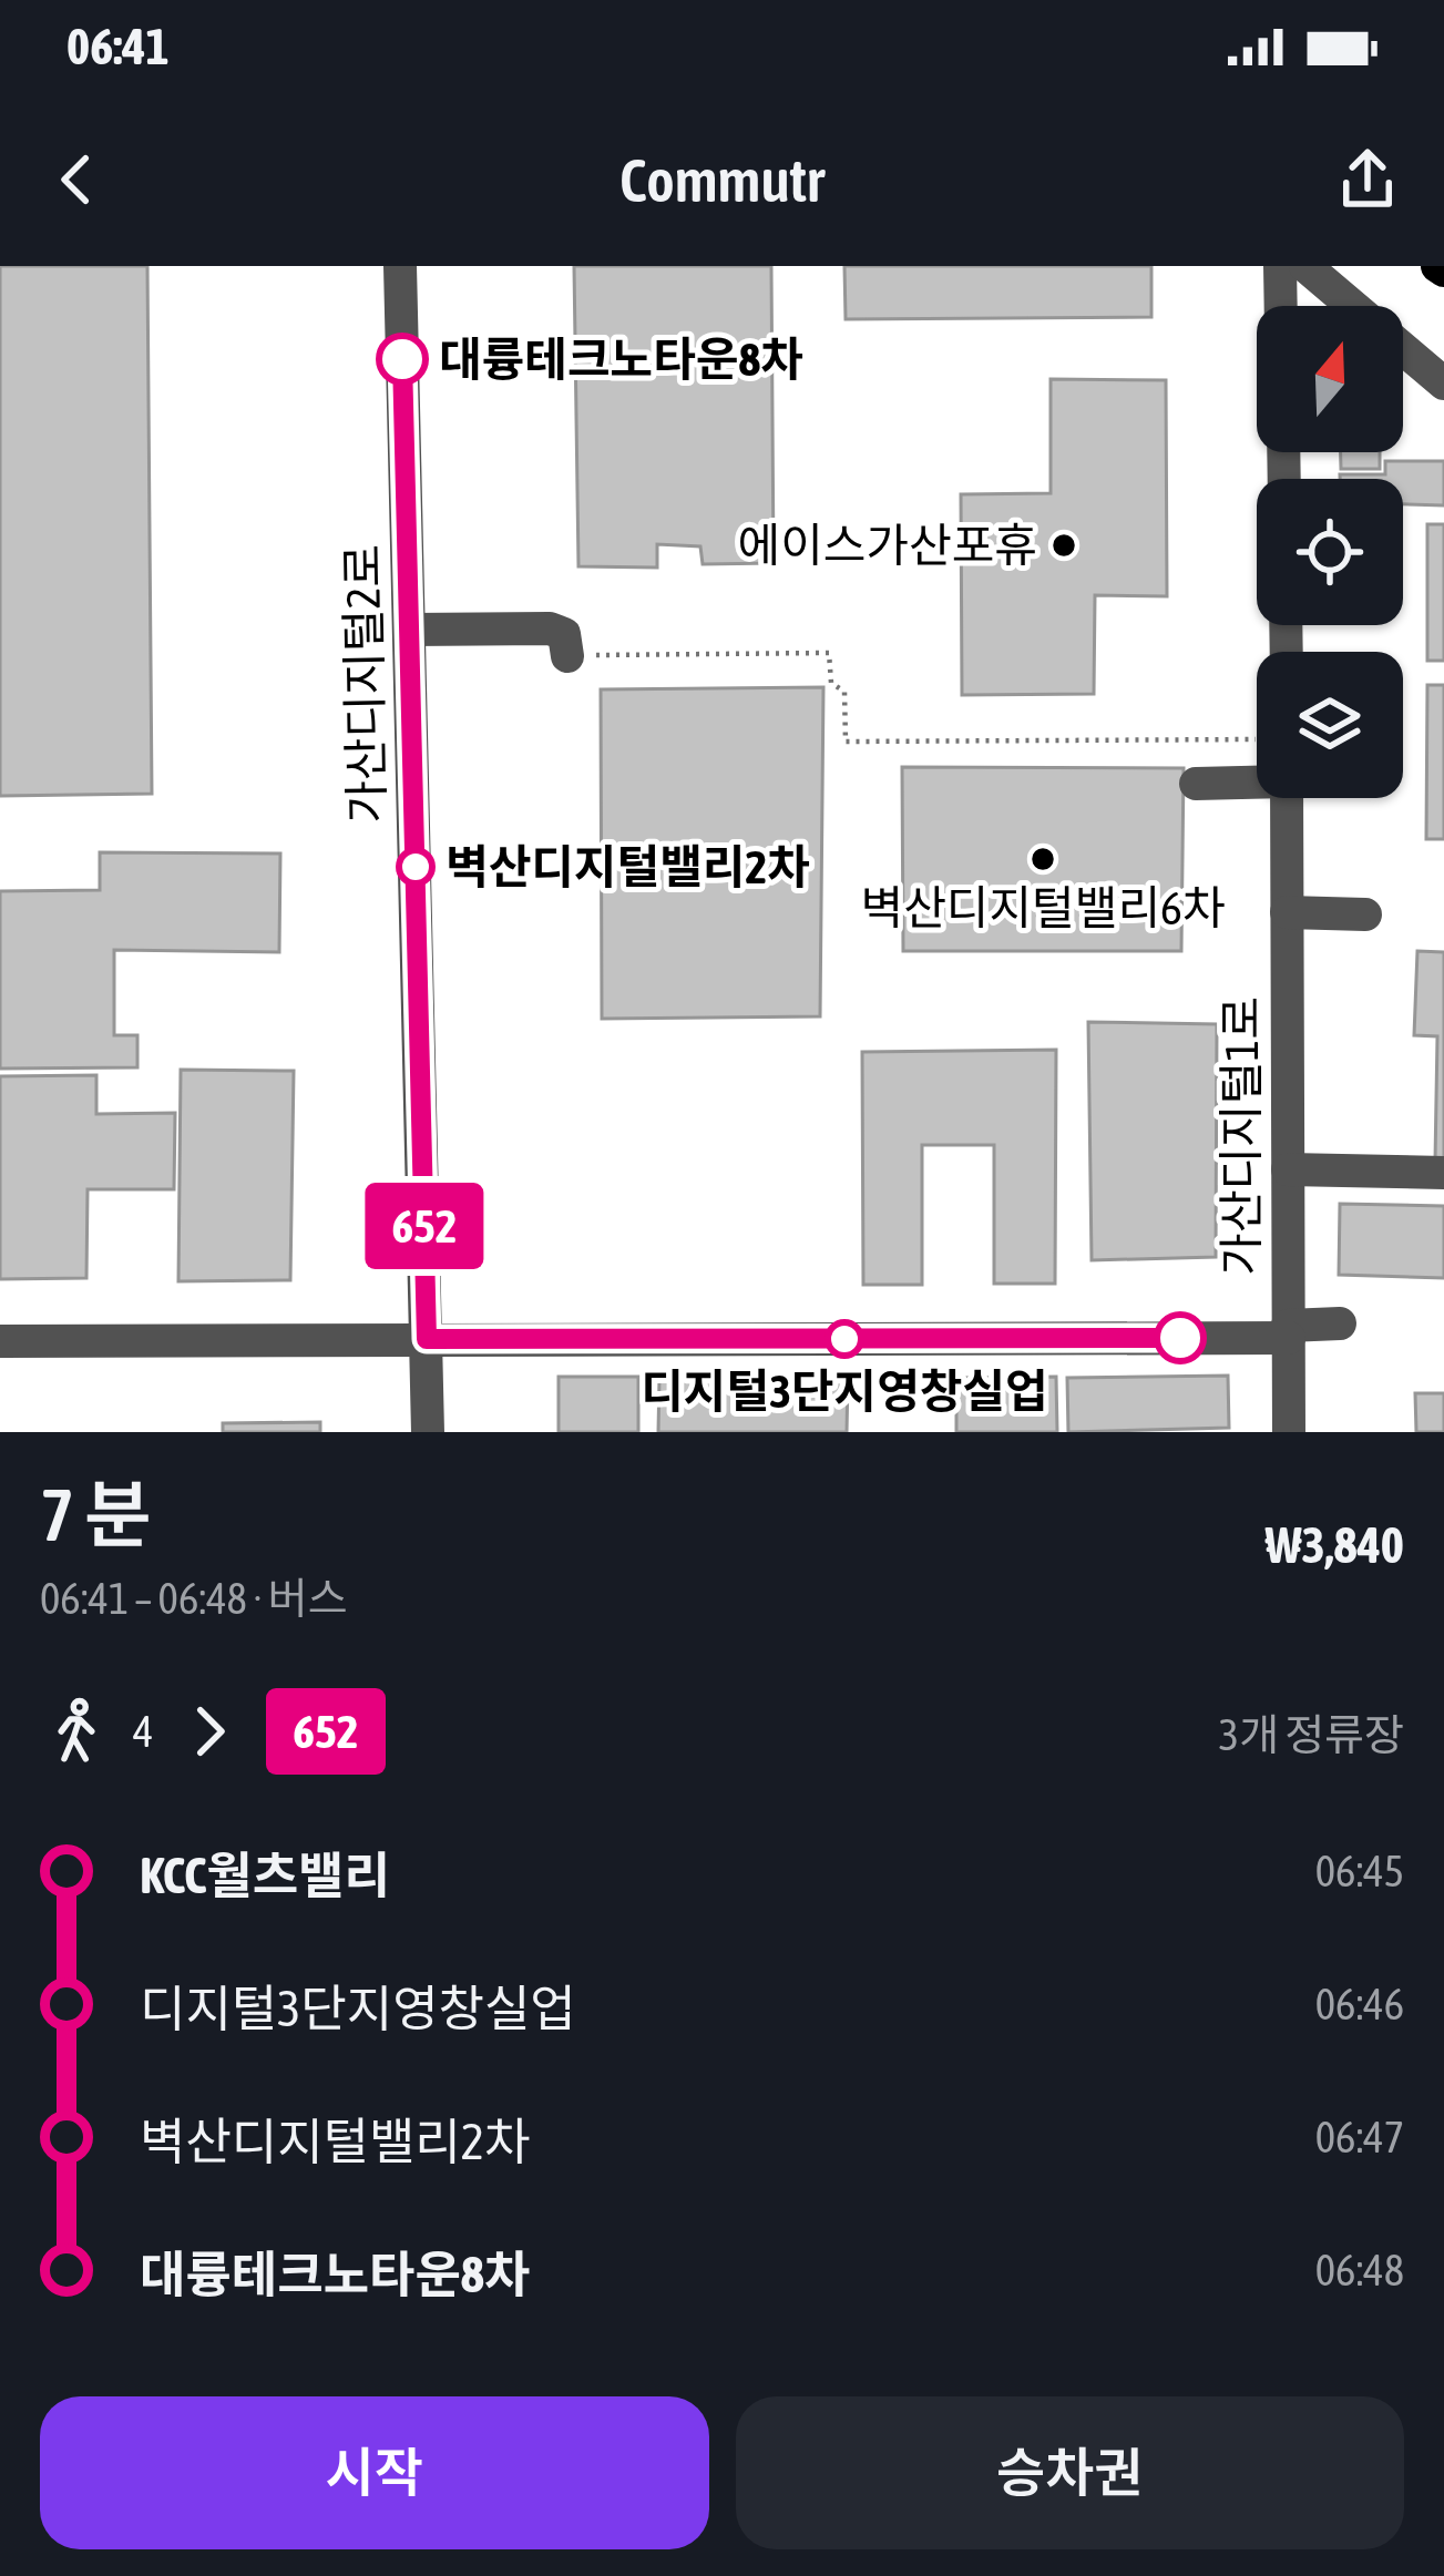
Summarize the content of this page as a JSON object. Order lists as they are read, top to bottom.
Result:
{
  "streets": {
    "street": ["가산디지털2로", "가산디지털1로"]
  },
  "crossings": [
    ["가산디지털2로", "가산디지털1로"]
  ],
  "places": [
    "대륭테크노타운8차",
    "에이스가산포휴",
    "벽산디지털밸리6차",
    "벽산디지털밸리2차",
    "디지털3단지영창실업"
  ],
  "lines": ["bus line 652"],
  "north": "top",
  "page": {
    "status": "06:41",
    "header": "Commutr",
    "on_map": "652",
    "heading": ["7 분", "06:41 – 06:48 · 버스", "₩3,840"],
    "legs": ["4", "652", "3개 정류장"],
    "list": [
      {
        "name": "KCC월츠밸리",
        "value": "06:45"
      },
      {
        "name": "디지털3단지영창실업",
        "value": "06:46"
      },
      {
        "name": "벽산디지털밸리2차",
        "value": "06:47"
      },
      {
        "name": "대륭테크노타운8차",
        "value": "06:48"
      }
    ],
    "buttons": ["시작", "승차권"]
  }
}
